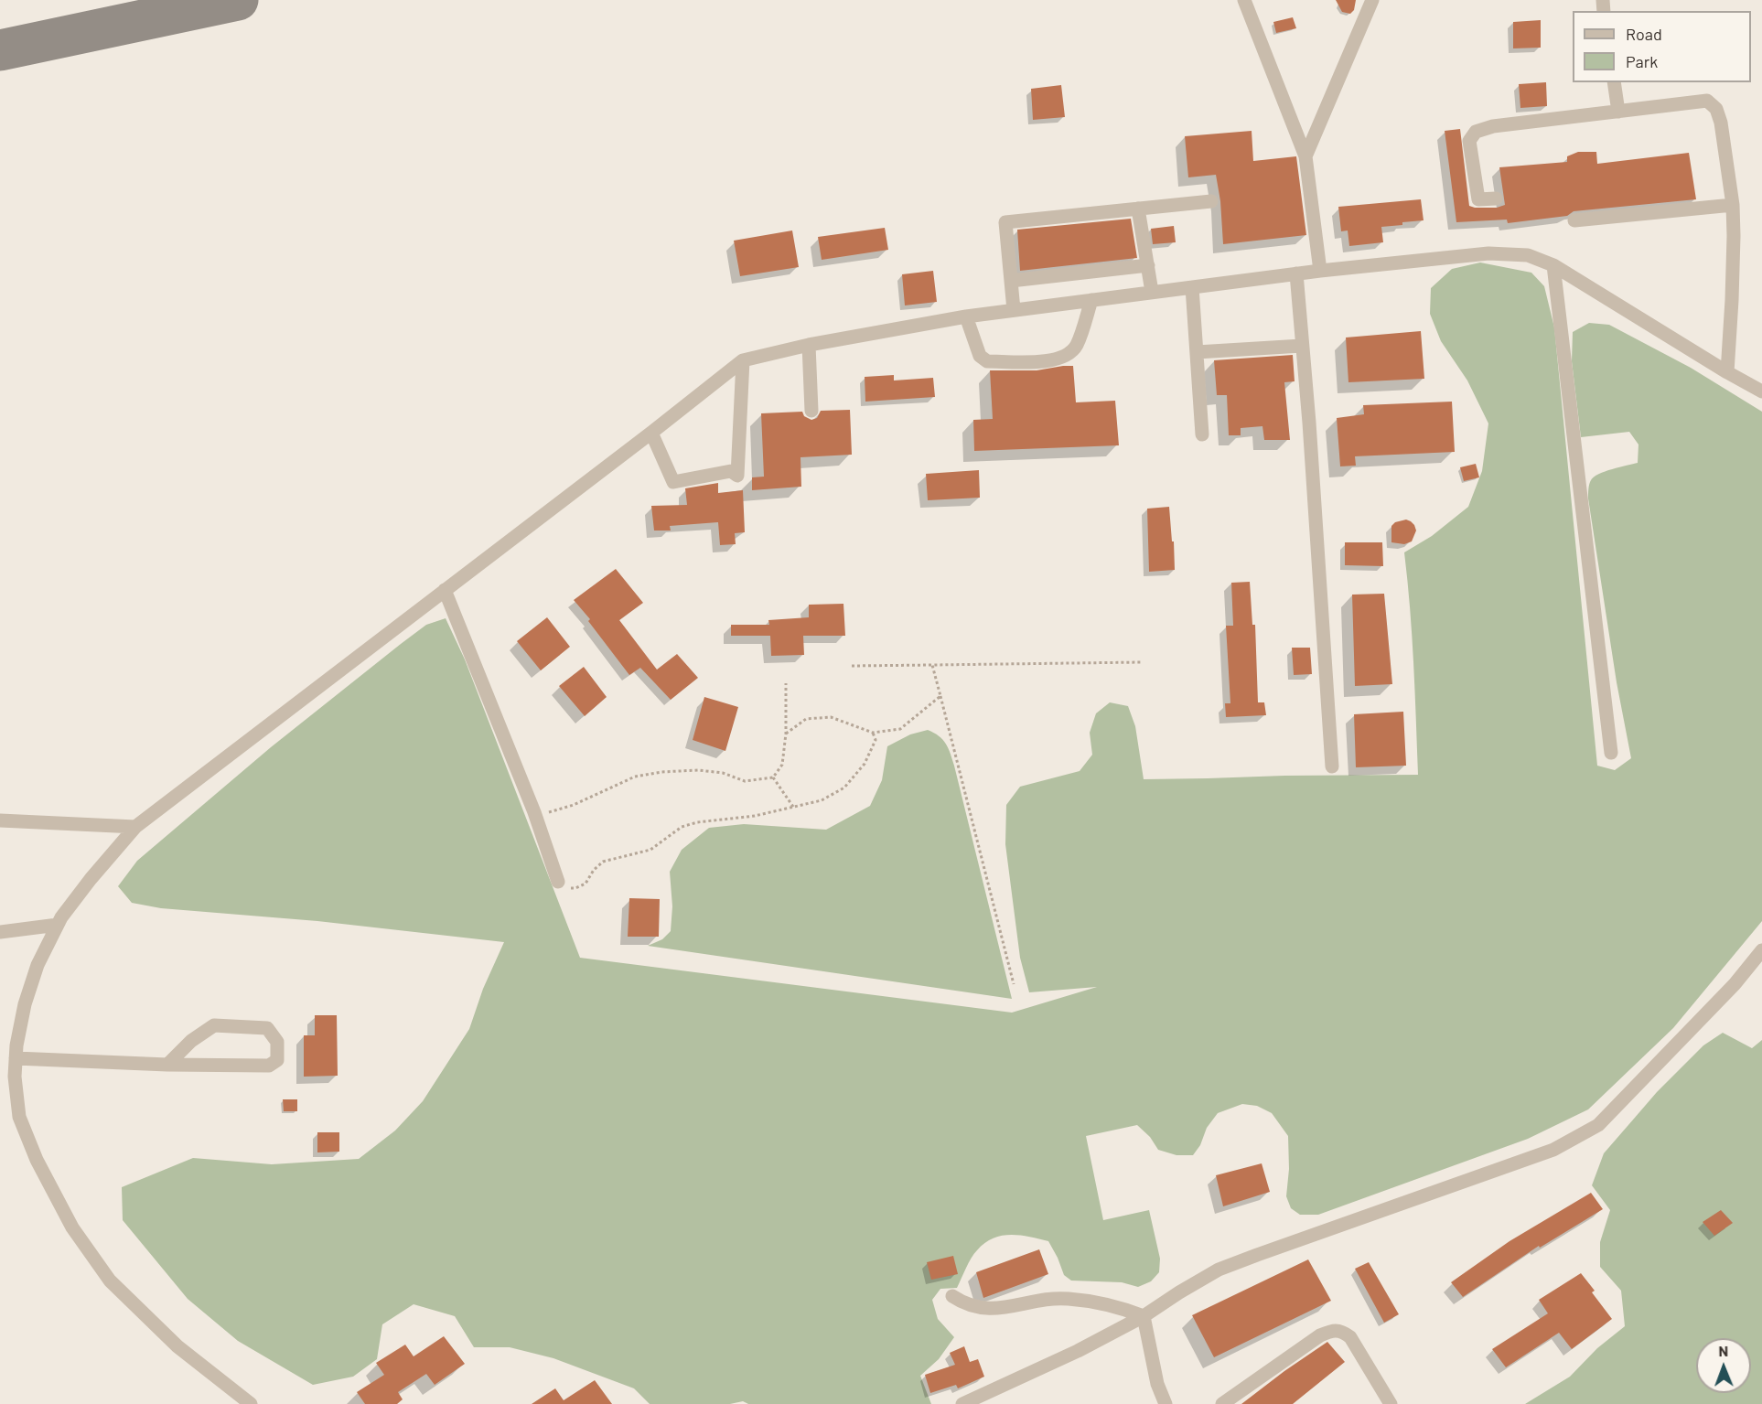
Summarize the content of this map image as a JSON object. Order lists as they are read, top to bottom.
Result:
{
  "legend": ["Road", "Park"],
  "north": "top"
}
